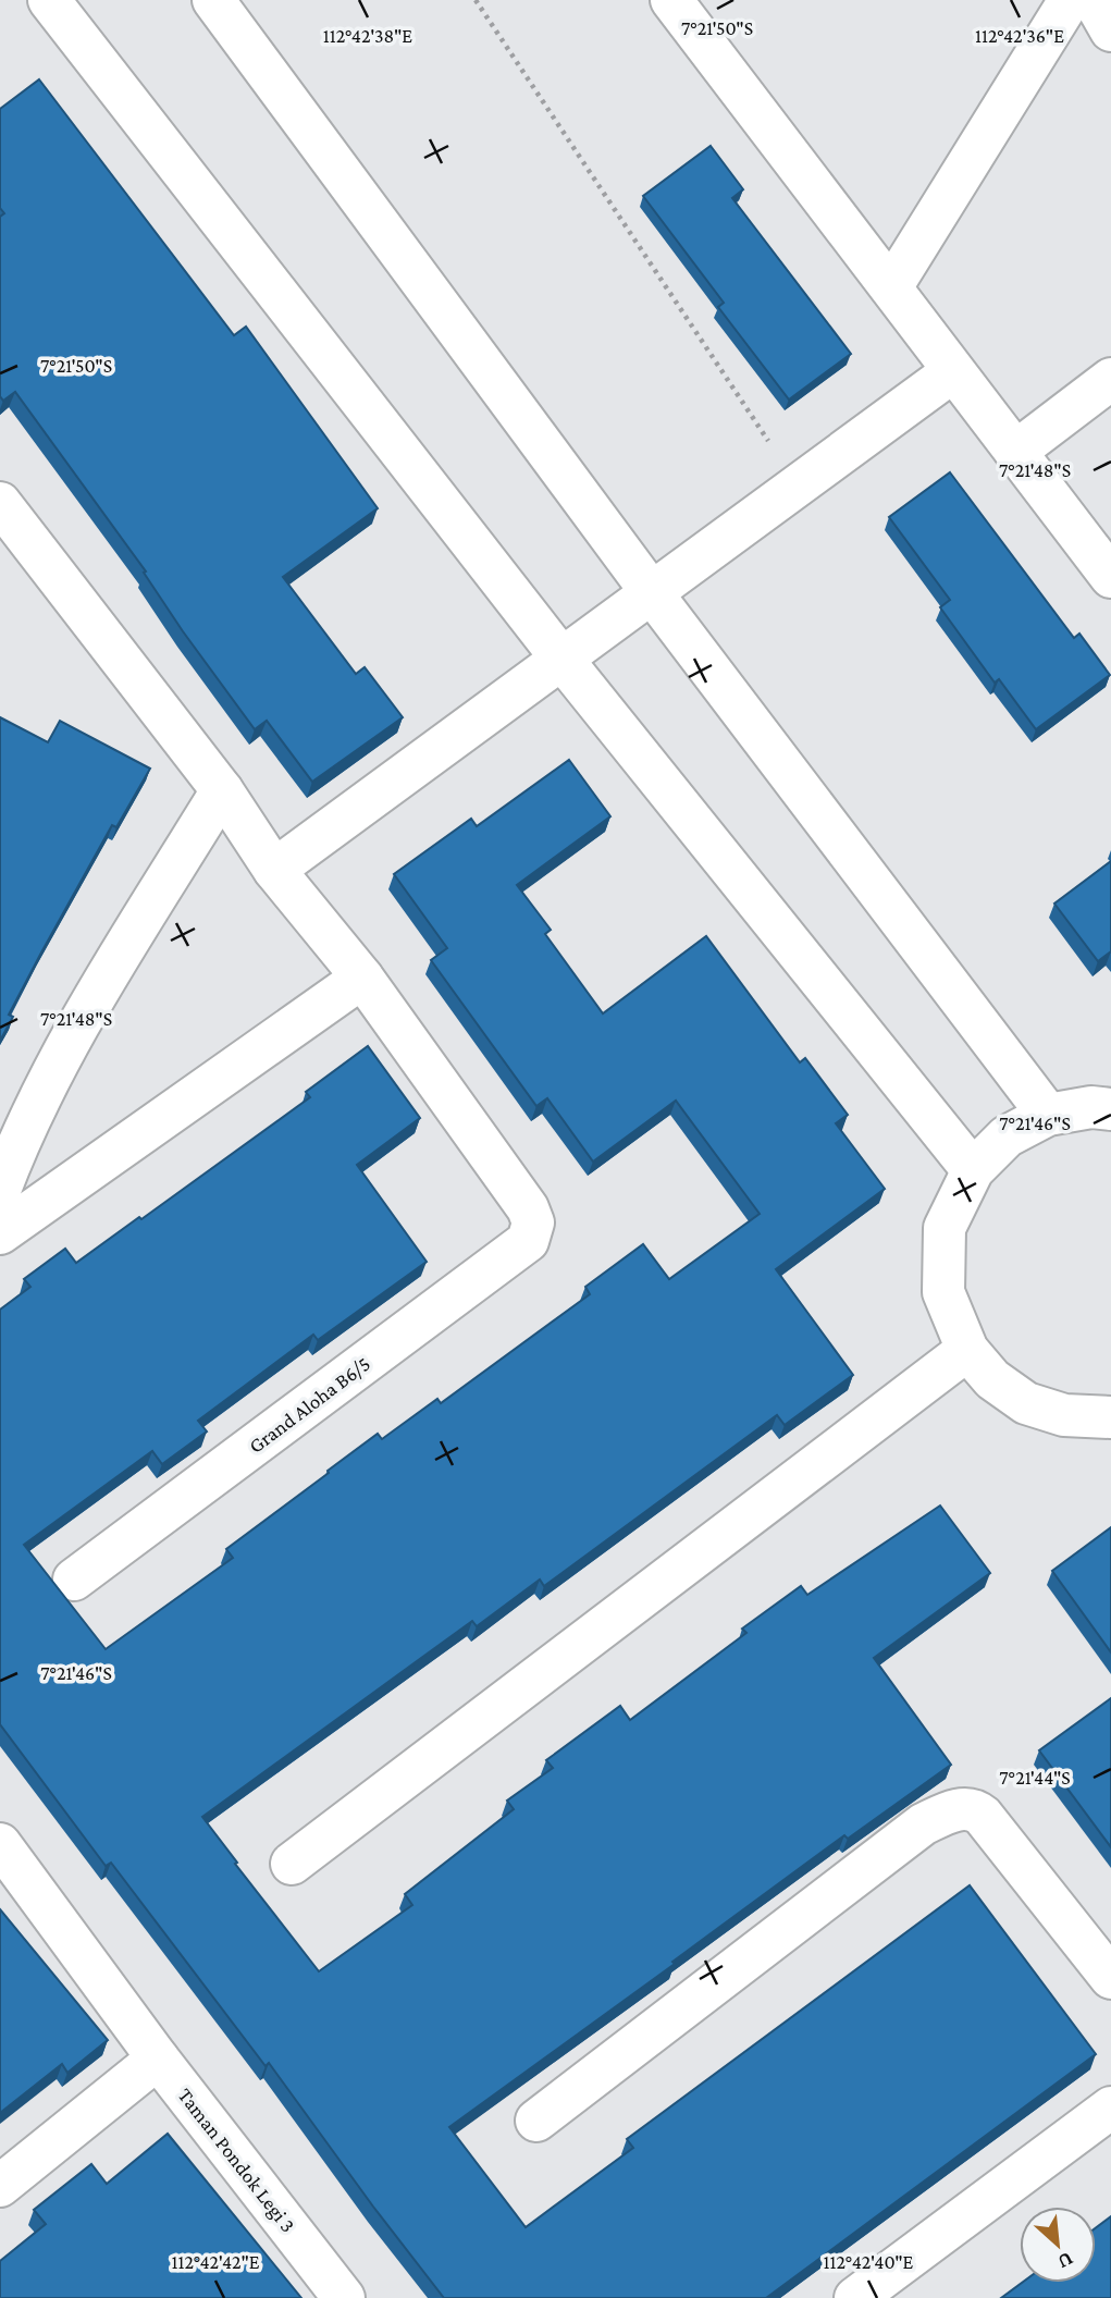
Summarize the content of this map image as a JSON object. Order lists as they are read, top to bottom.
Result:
{
  "streets": {
    "street": ["Grand Aloha B6/5", "Taman Pondok Legi 3"]
  },
  "north": "bottom right",
  "coordinates": [
    "7°21'50\"S",
    "112°42'38\"E",
    "112°42'36\"E",
    "7°21'48\"S",
    "7°21'46\"S",
    "7°21'44\"S",
    "112°42'42\"E",
    "112°42'40\"E"
  ]
}
